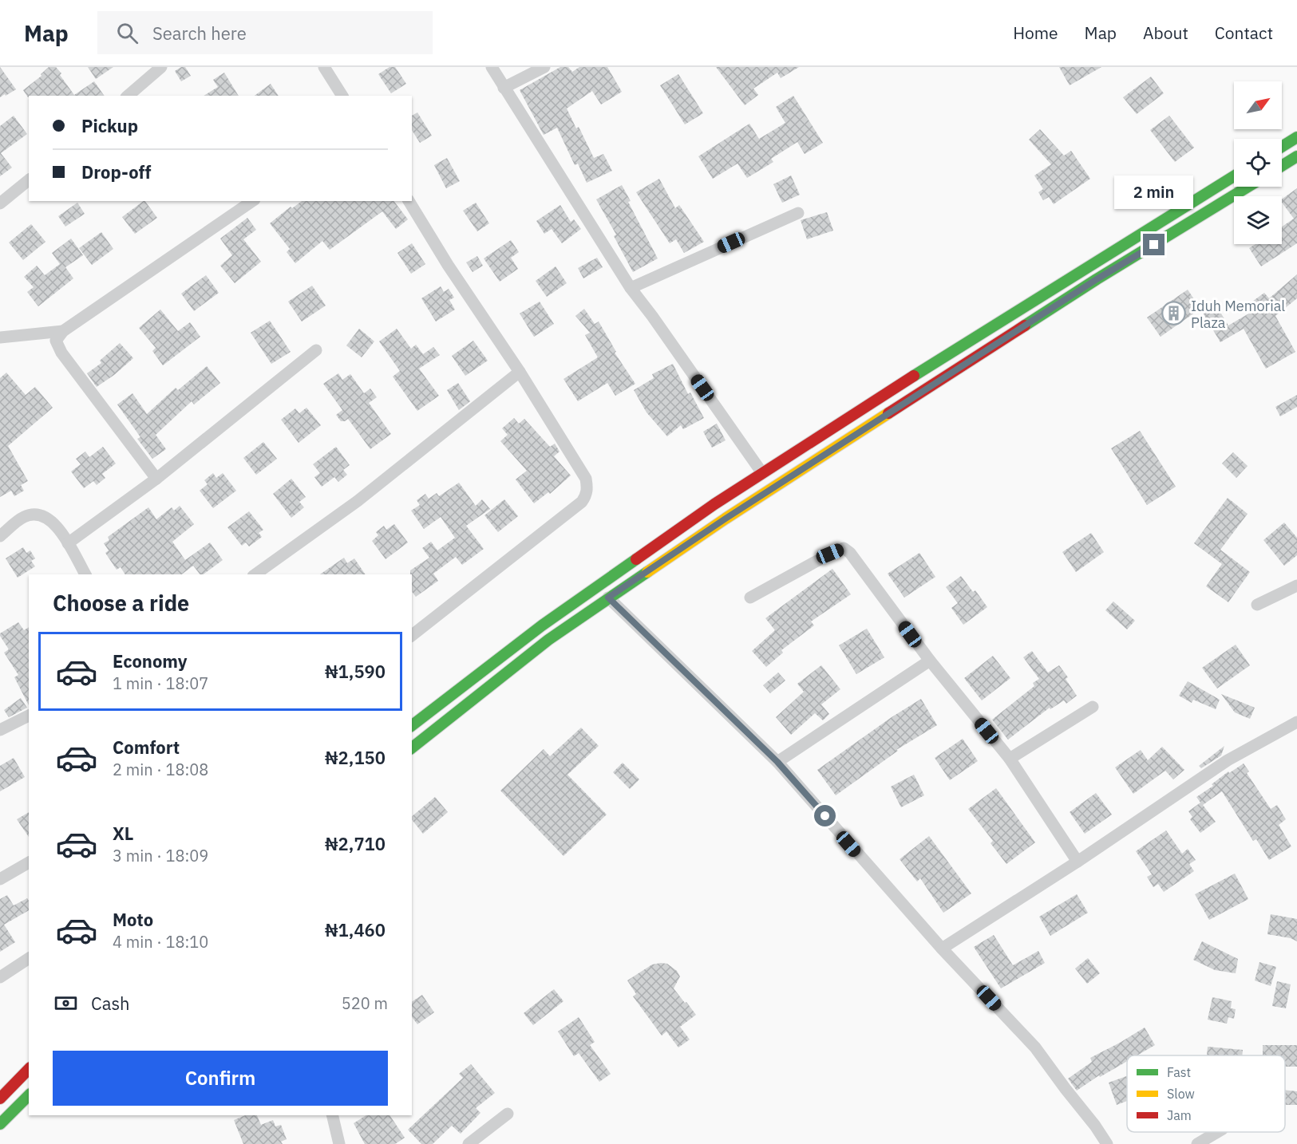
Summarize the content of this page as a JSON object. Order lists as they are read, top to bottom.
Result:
{
  "places": {
    "building": ["Iduh Memorial Plaza"]
  },
  "legend": ["Fast", "Slow", "Jam"],
  "north": "top right",
  "page": {
    "header": "Map",
    "search": "Search here",
    "nav": [
      "Home",
      "Map",
      "About",
      "Contact"
    ],
    "banner": ["Pickup", "Drop-off"],
    "bubble": "2 min",
    "heading": "Choose a ride",
    "list": [
      {
        "name": "Economy",
        "note": "1 min · 18:07",
        "value": "₦1,590"
      },
      {
        "name": "Comfort",
        "note": "2 min · 18:08",
        "value": "₦2,150"
      },
      {
        "name": "XL",
        "note": "3 min · 18:09",
        "value": "₦2,710"
      },
      {
        "name": "Moto",
        "note": "4 min · 18:10",
        "value": "₦1,460"
      }
    ],
    "pay": ["Cash", "520 m"],
    "buttons": "Confirm"
  }
}
